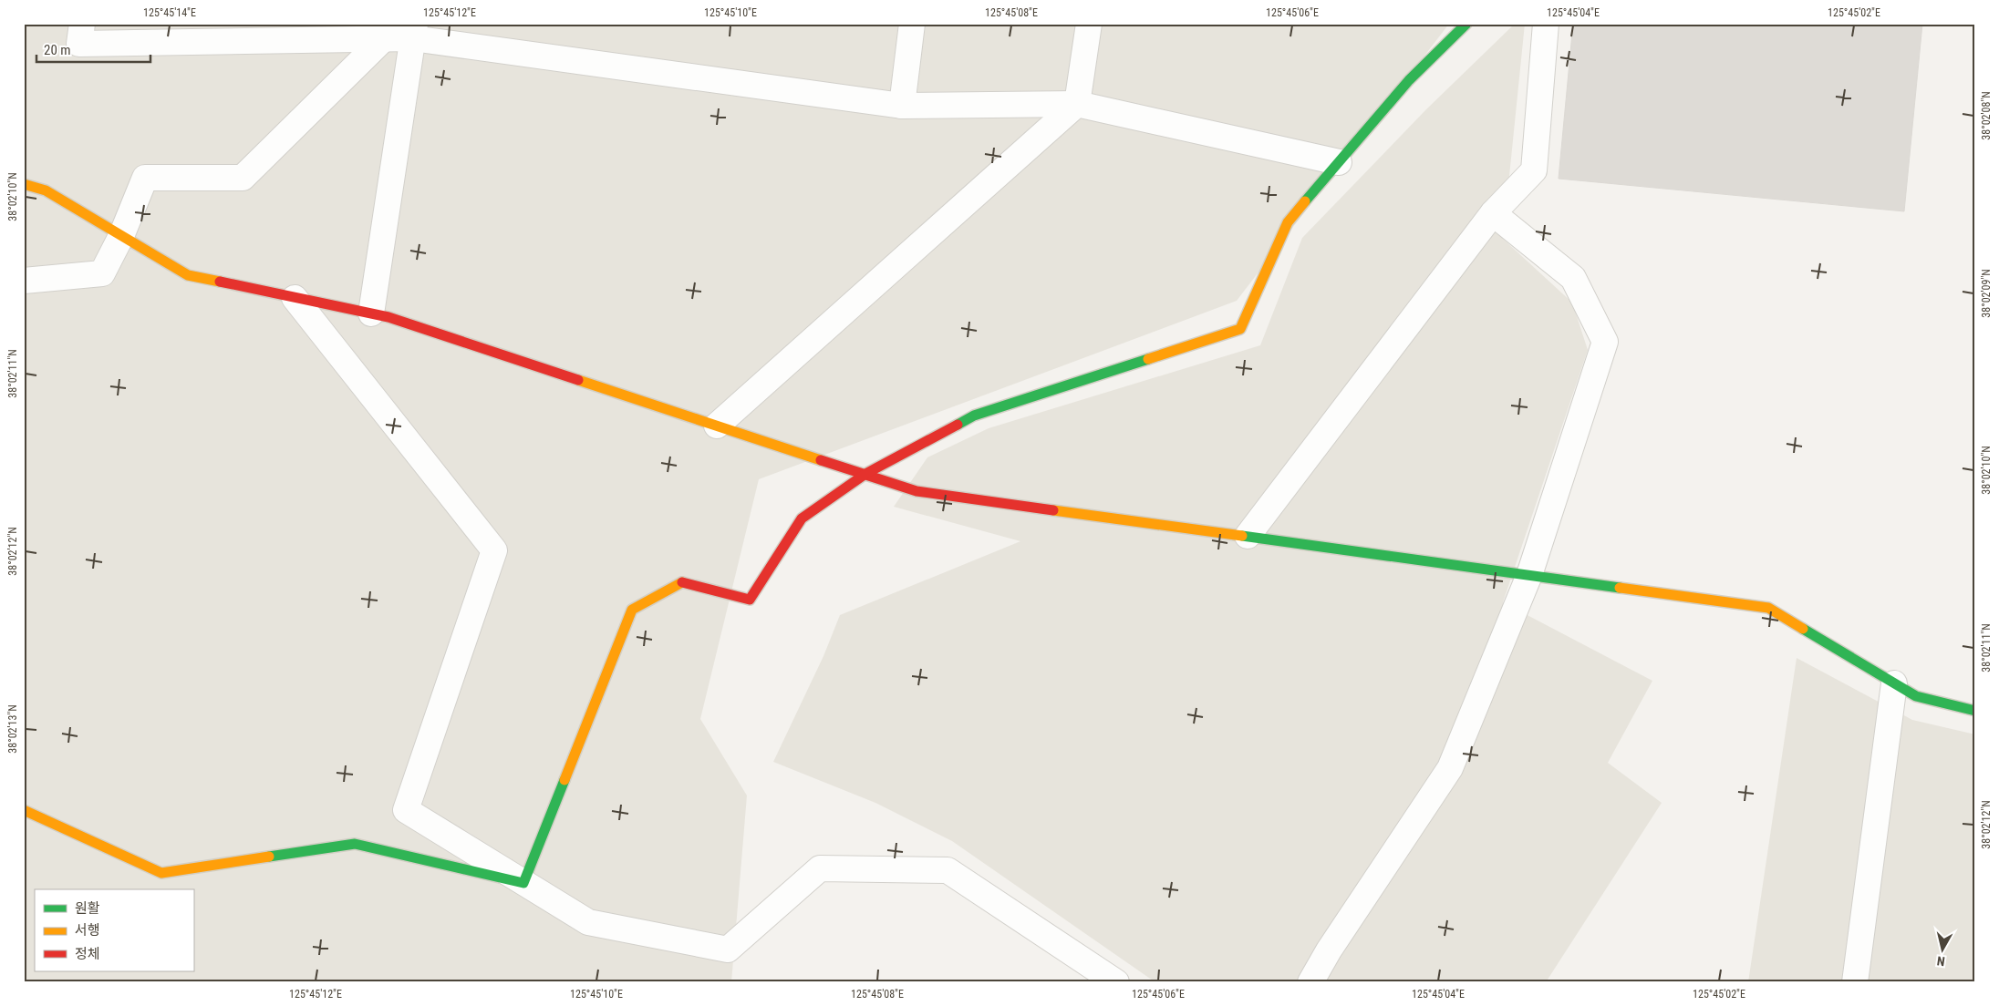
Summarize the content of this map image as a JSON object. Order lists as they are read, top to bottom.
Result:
{
  "legend": ["원활", "서행", "정체"],
  "scale_bar": "20 m",
  "north": "bottom",
  "coordinates": [
    "125°45'14\"E",
    "125°45'12\"E",
    "125°45'10\"E",
    "125°45'08\"E",
    "125°45'06\"E",
    "125°45'04\"E",
    "125°45'02\"E",
    "38°02'08\"N",
    "38°02'10\"N",
    "38°02'09\"N",
    "38°02'11\"N",
    "38°02'12\"N",
    "38°02'13\"N"
  ]
}
